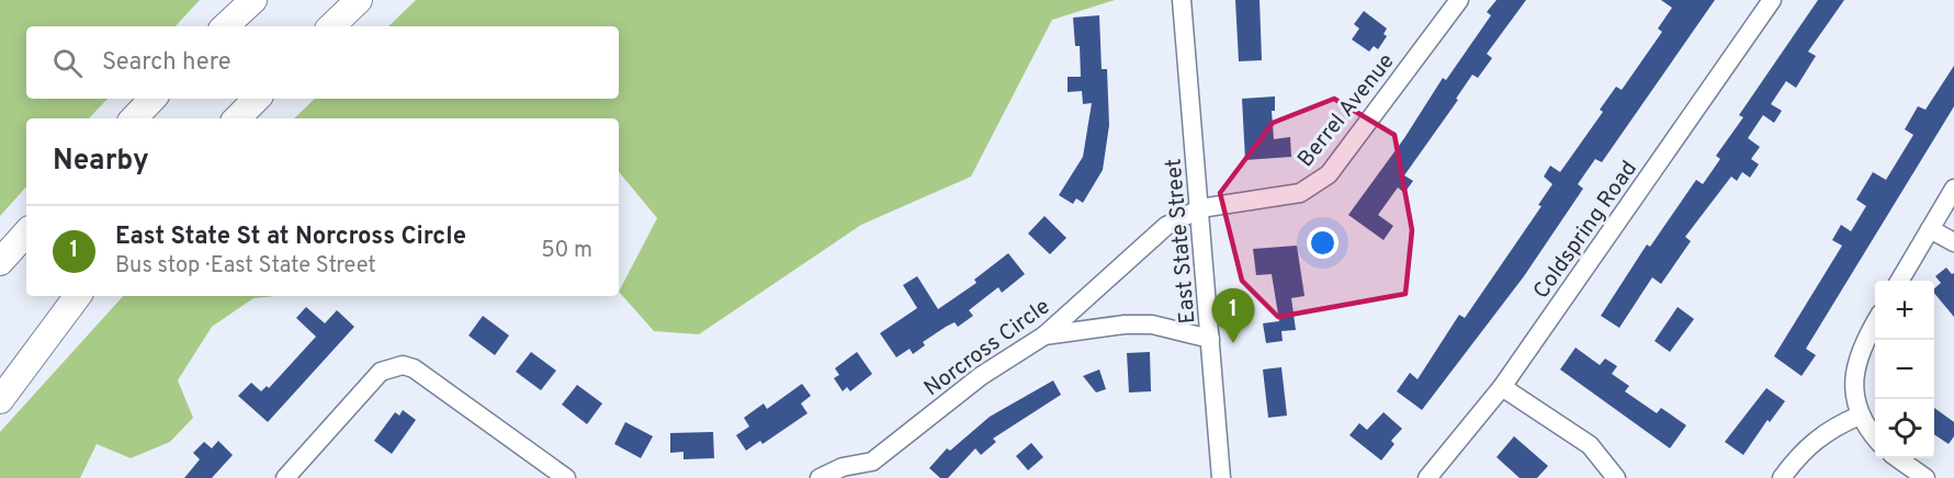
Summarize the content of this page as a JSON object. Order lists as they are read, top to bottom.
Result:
{
  "streets": {
    "street": [
      "Berrel Avenue",
      "Coldspring Road",
      "East State Street",
      "Norcross Circle"
    ]
  },
  "crossings": [
    ["Berrel Avenue", "East State Street"],
    ["Berrel Avenue", "Norcross Circle"],
    ["East State Street", "Norcross Circle"]
  ],
  "page": {
    "search": "Search here",
    "heading": "Nearby",
    "list": [
      {
        "mark": "1",
        "name": "East State St at Norcross Circle",
        "note": "Bus stop · East State Street",
        "value": "50 m"
      }
    ],
    "map_buttons": ["+", "−"],
    "pins": "1"
  }
}
